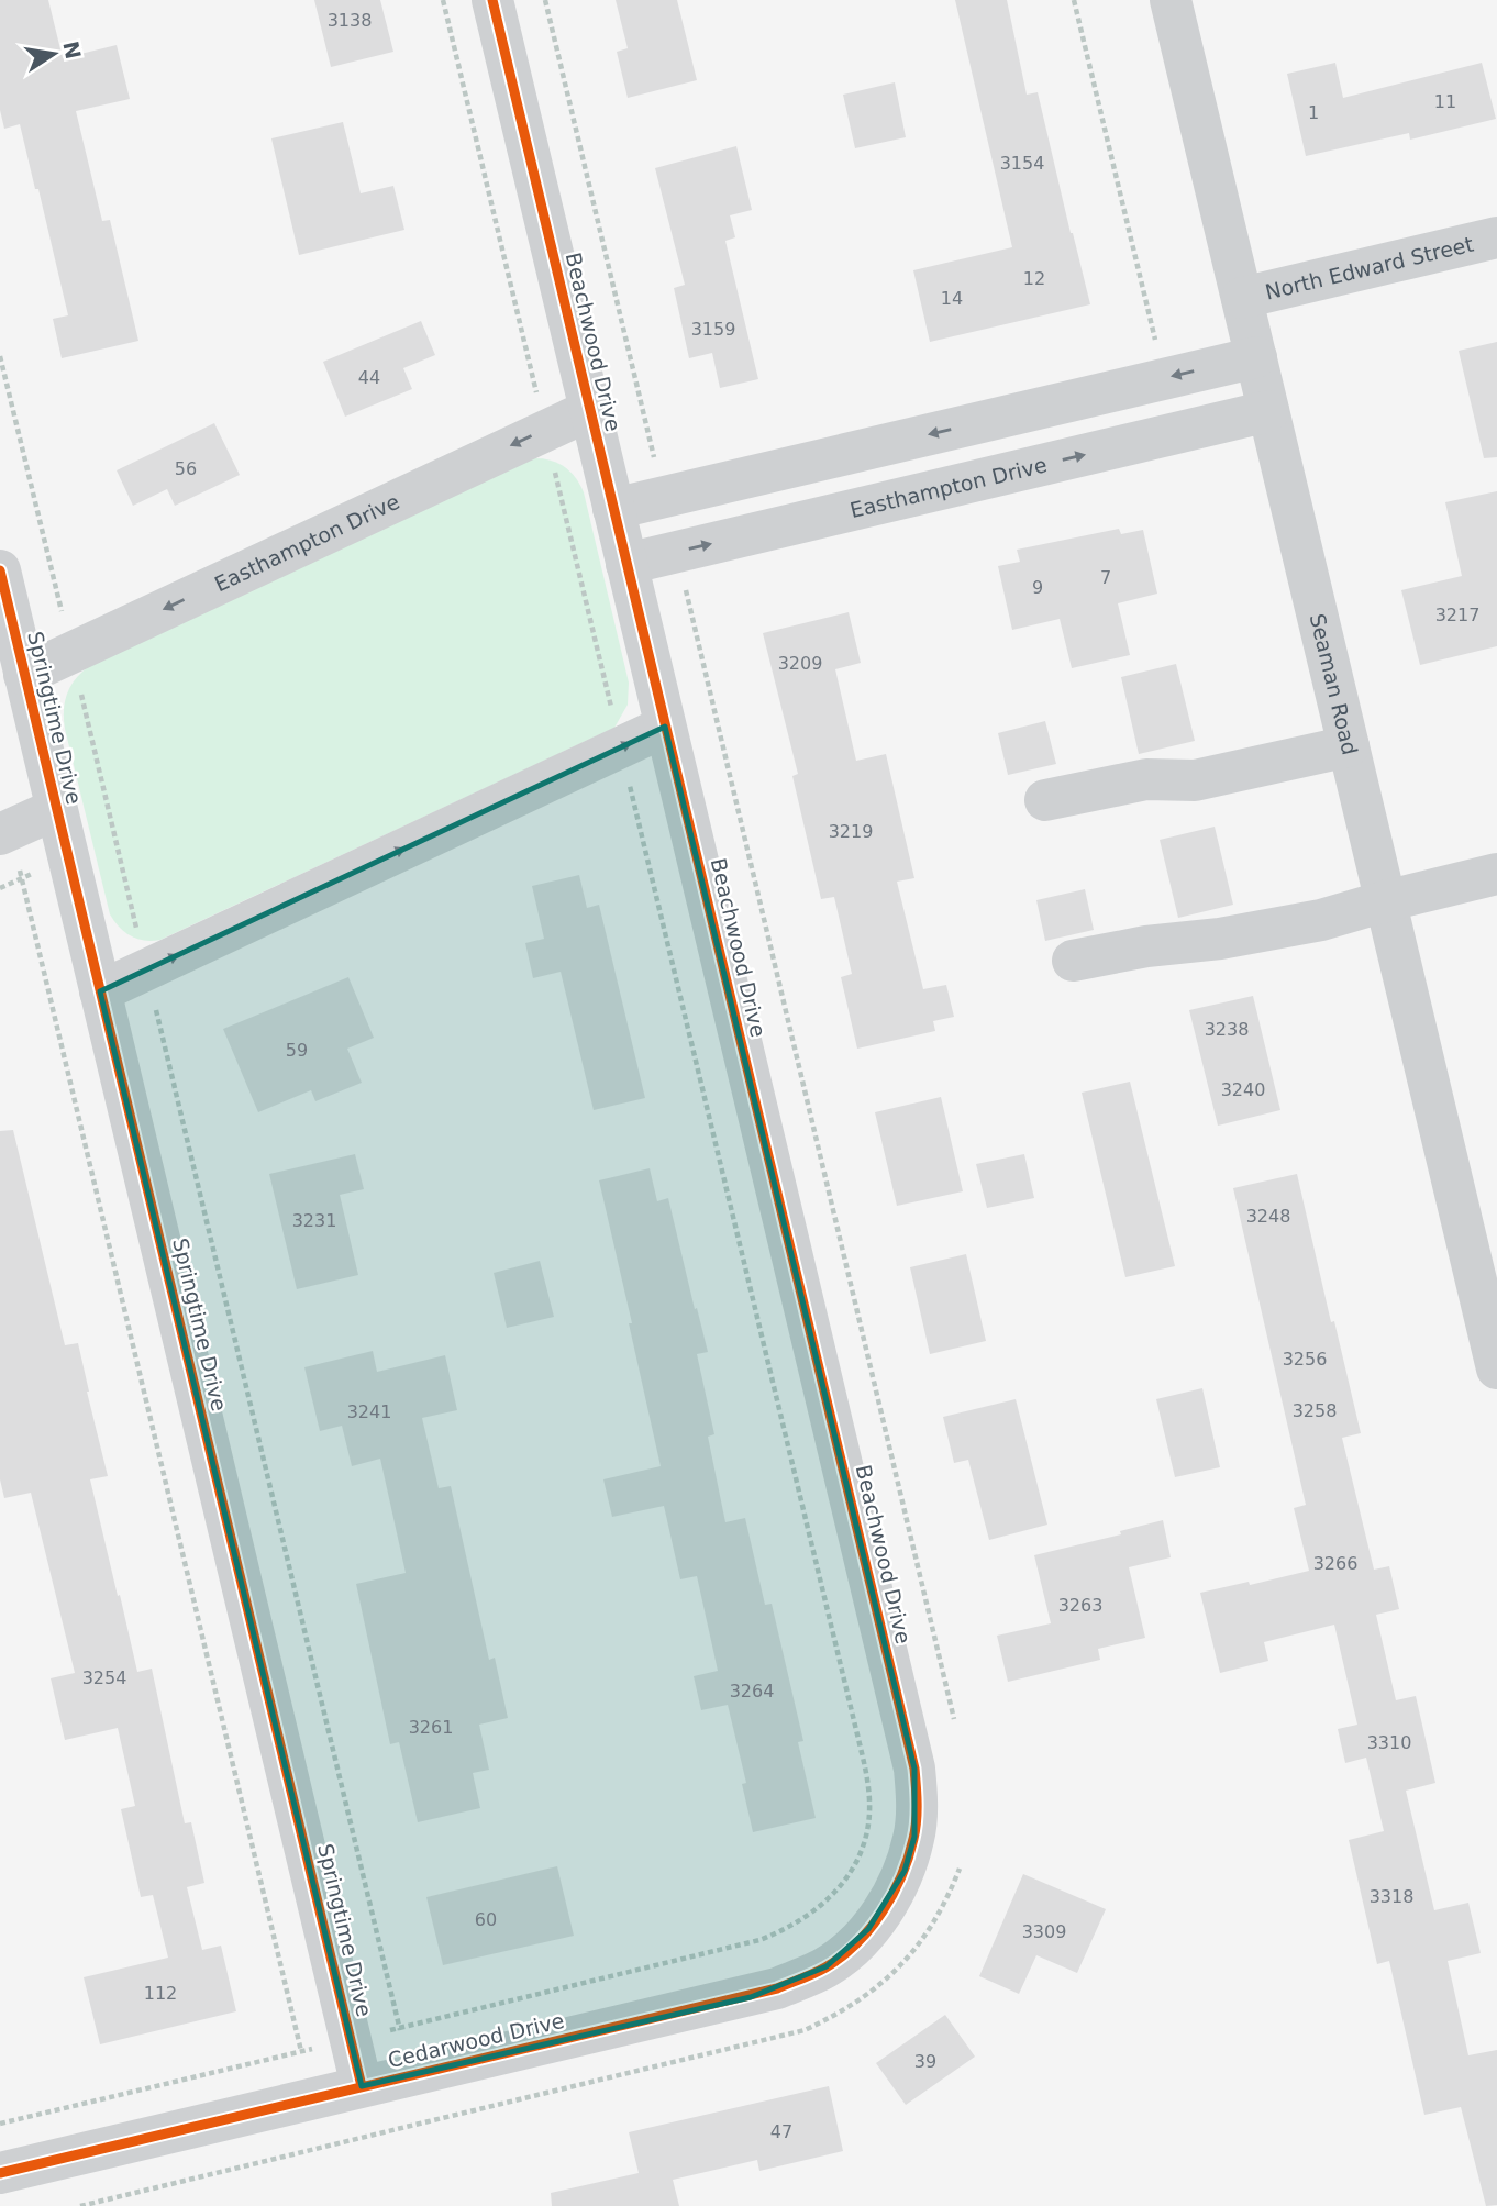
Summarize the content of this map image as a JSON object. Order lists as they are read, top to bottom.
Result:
{
  "streets": {
    "street": [
      "North Edward Street",
      "Beachwood Drive",
      "Easthampton Drive",
      "Seaman Road",
      "Springtime Drive",
      "Cedarwood Drive"
    ]
  },
  "crossings": [
    ["North Edward Street", "Seaman Road"],
    ["Beachwood Drive", "Easthampton Drive"],
    ["Beachwood Drive", "Cedarwood Drive"],
    ["Easthampton Drive", "Seaman Road"],
    ["Easthampton Drive", "Springtime Drive"],
    ["Springtime Drive", "Cedarwood Drive"]
  ],
  "house_numbers": [
    "3138",
    "11",
    "1",
    "3154",
    "12",
    "14",
    "3159",
    "44",
    "56",
    "7",
    "9",
    "3217",
    "3209",
    "3219",
    "3238",
    "59",
    "3240",
    "3248",
    "3231",
    "3256",
    "3258",
    "3241",
    "3266",
    "3263",
    "3254",
    "3264",
    "3261",
    "3310",
    "3318",
    "60",
    "3309",
    "112",
    "39",
    "47"
  ],
  "north": "right"
}
